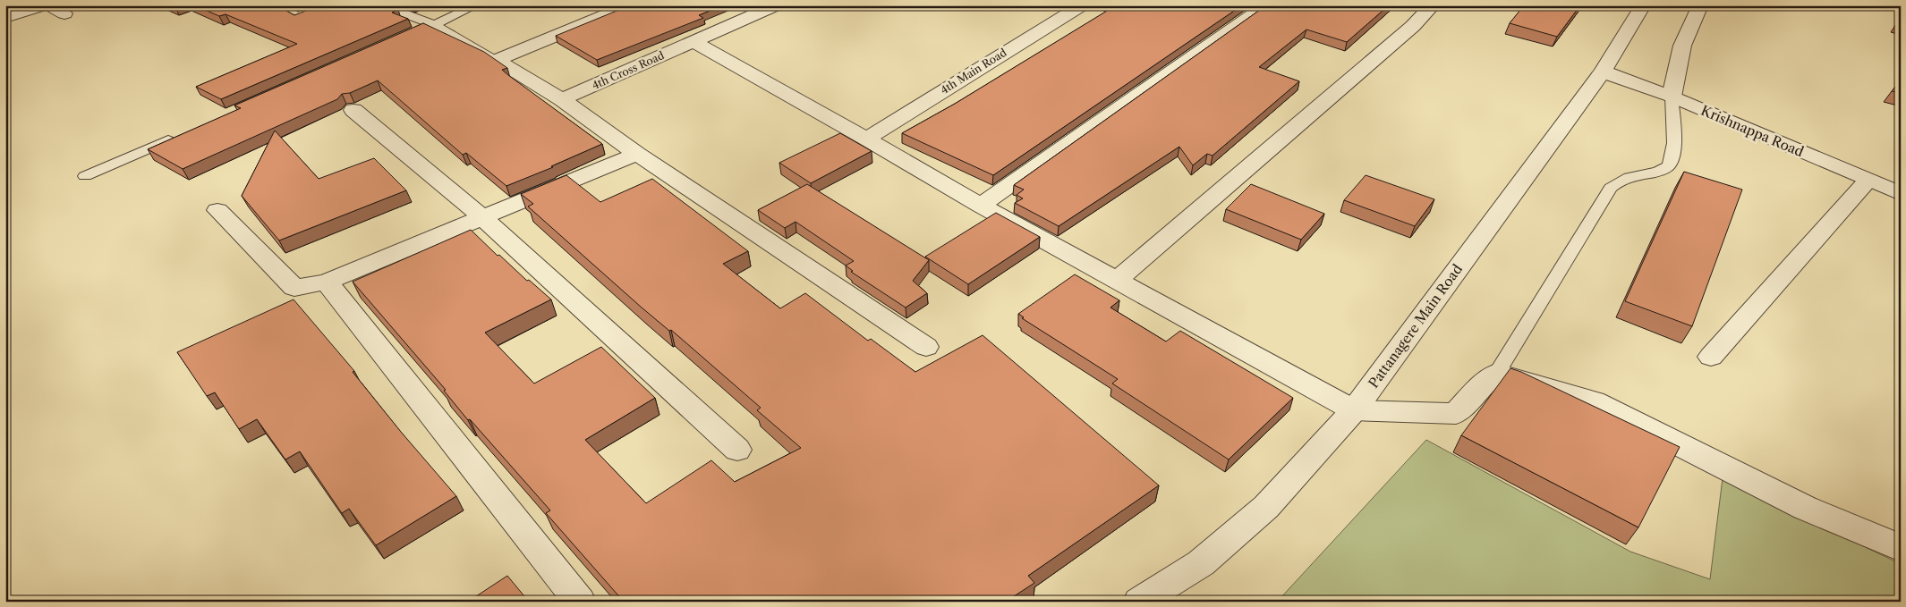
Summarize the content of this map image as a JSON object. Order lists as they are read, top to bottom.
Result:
{
  "streets": {
    "street": [
      "4th Cross Road",
      "4th Main Road",
      "Krishnappa Road",
      "Pattanagere Main Road"
    ]
  },
  "crossings": [
    ["Krishnappa Road", "Pattanagere Main Road"]
  ]
}
